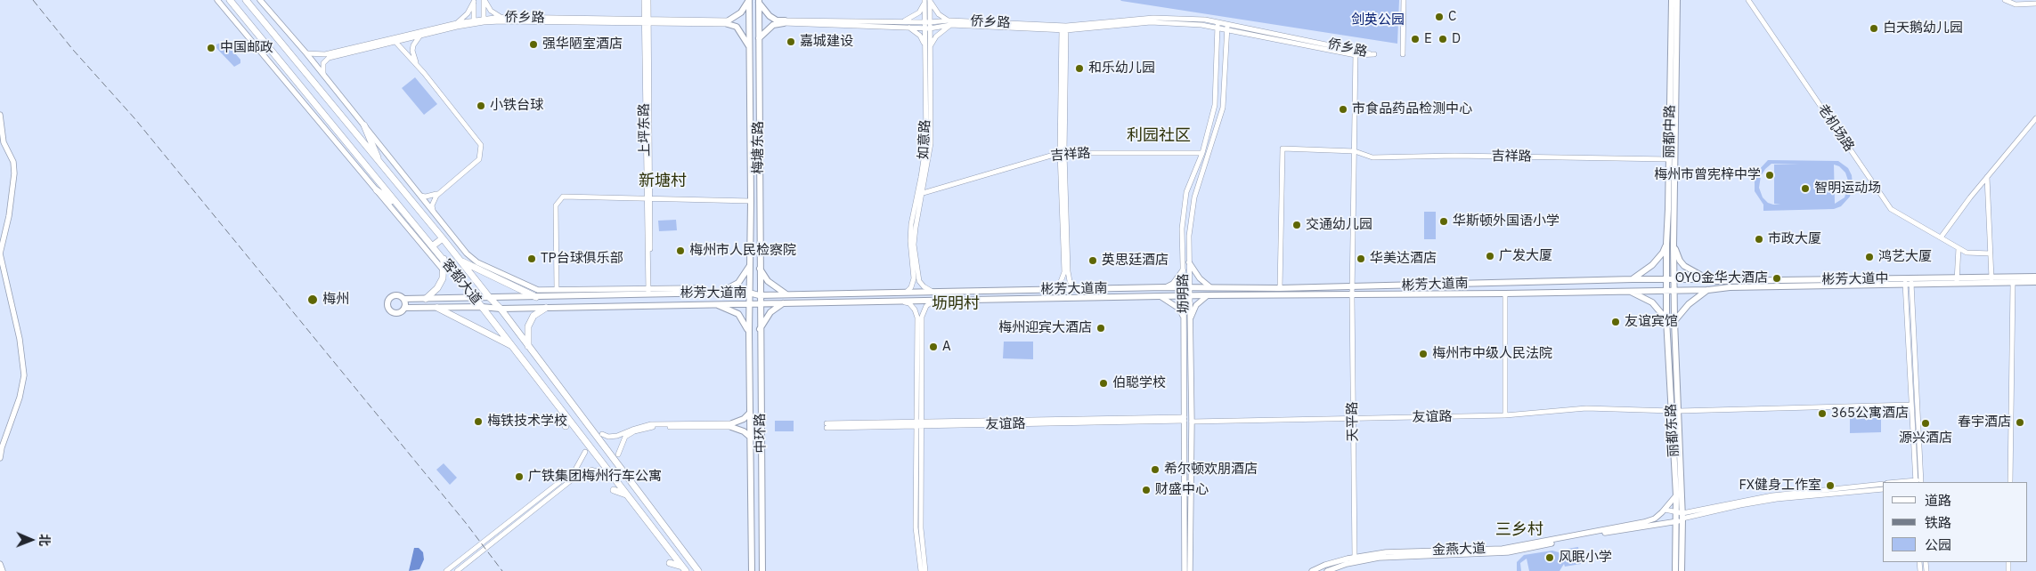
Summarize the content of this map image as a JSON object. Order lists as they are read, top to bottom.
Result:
{
  "streets": {
    "highway": ["客都大道"],
    "main road": [
      "丽都中路",
      "梅塘东路",
      "彬芳大道中",
      "彬芳大道南",
      "坜明路",
      "丽都东路",
      "中环路",
      "金燕大道"
    ],
    "street": [
      "侨乡路",
      "老机场路",
      "上坪东路",
      "如意路",
      "吉祥路",
      "友谊路",
      "天平路"
    ]
  },
  "crossings": [
    ["侨乡路", "上坪东路"],
    ["侨乡路", "如意路"],
    ["侨乡路", "坜明路"],
    ["侨乡路", "天平路"],
    ["上坪东路", "彬芳大道南"],
    ["丽都中路", "吉祥路"],
    ["丽都中路", "彬芳大道中"],
    ["丽都中路", "彬芳大道南"],
    ["丽都中路", "丽都东路"],
    ["如意路", "吉祥路"],
    ["梅塘东路", "彬芳大道南"],
    ["梅塘东路", "中环路"],
    ["吉祥路", "彬芳大道南"],
    ["吉祥路", "坜明路"],
    ["吉祥路", "天平路"],
    ["彬芳大道中", "彬芳大道南"],
    ["彬芳大道中", "丽都东路"],
    ["客都大道", "彬芳大道南"],
    ["彬芳大道南", "坜明路"],
    ["彬芳大道南", "天平路"],
    ["彬芳大道南", "丽都东路"],
    ["彬芳大道南", "中环路"],
    ["坜明路", "友谊路"],
    ["友谊路", "天平路"],
    ["友谊路", "丽都东路"],
    ["天平路", "金燕大道"],
    ["丽都东路", "金燕大道"]
  ],
  "districts": [
    "利园社区",
    "新塘村",
    "坜明村",
    "三乡村"
  ],
  "parks": ["剑英公园"],
  "places": [
    "C",
    "白天鹅幼儿园",
    "E",
    "D",
    "嘉城建设",
    "强华陋室酒店",
    "中国邮政",
    "和乐幼儿园",
    "小铁台球",
    "市食品药品检测中心",
    "梅州市曾宪梓中学",
    "智明运动场",
    "华斯顿外国语小学",
    "交通幼儿园",
    "市政大厦",
    "梅州市人民检察院",
    "广发大厦",
    "鸿艺大厦",
    "TP台球俱乐部",
    "华美达酒店",
    "英思廷酒店",
    "OYO金华大酒店",
    "梅州",
    "友谊宾馆",
    "梅州迎宾大酒店",
    "A",
    "梅州市中级人民法院",
    "伯聪学校",
    "365公寓酒店",
    "梅铁技术学校",
    "春宇酒店",
    "源兴酒店",
    "希尔顿欢朋酒店",
    "广铁集团梅州行车公寓",
    "FX健身工作室",
    "财盛中心",
    "风眠小学"
  ],
  "legend": ["道路", "铁路", "公园"],
  "north": "right"
}
